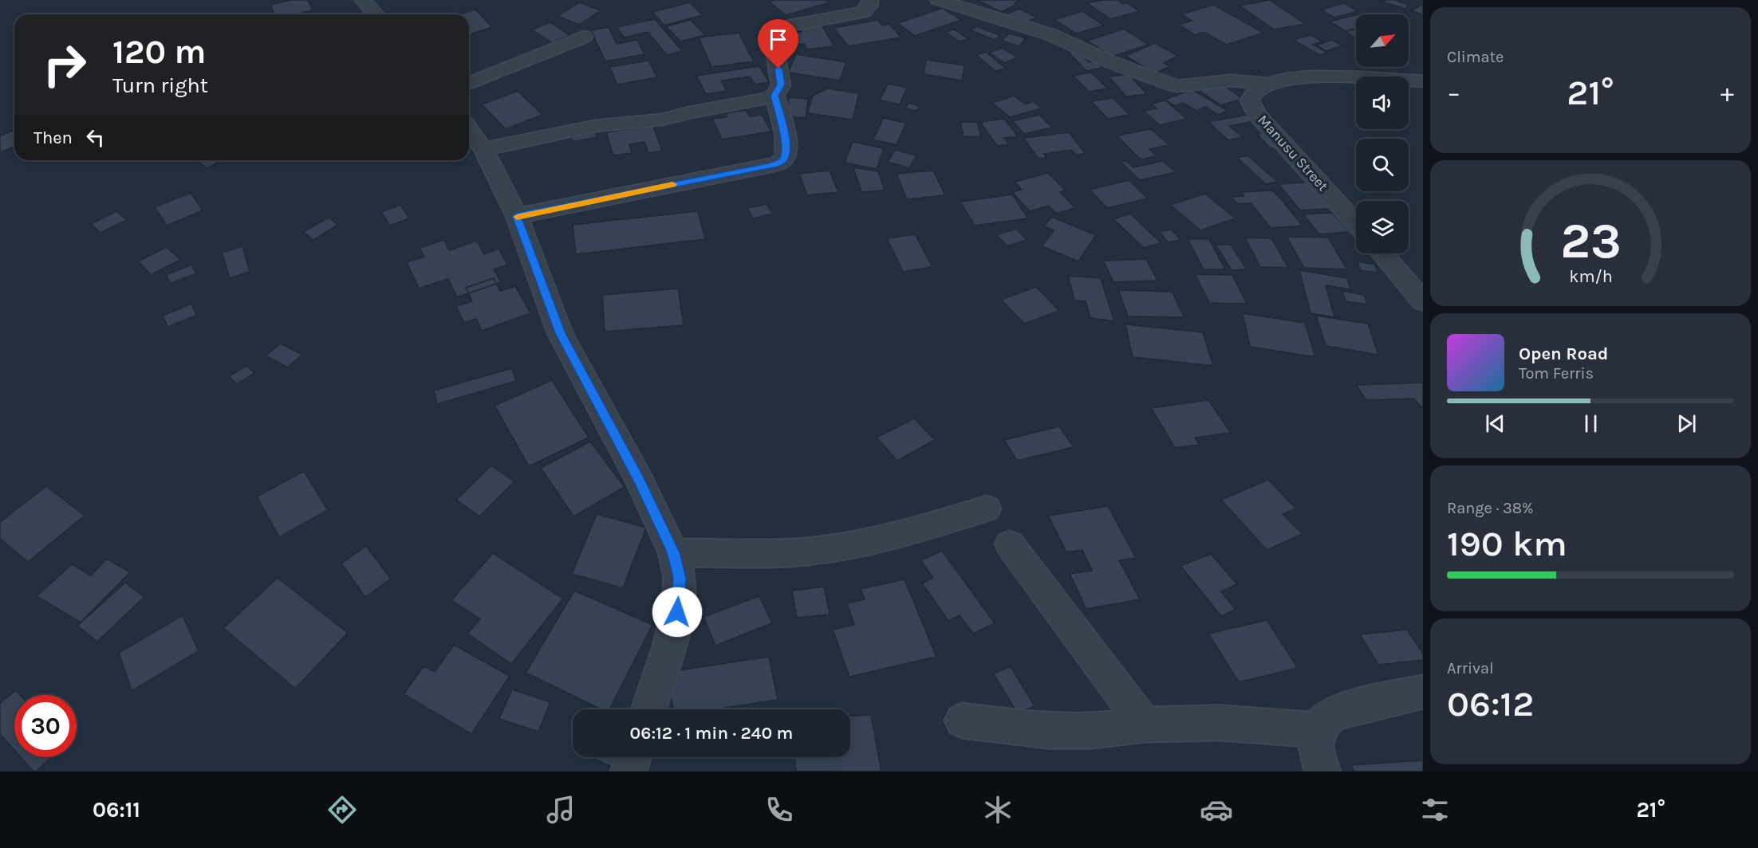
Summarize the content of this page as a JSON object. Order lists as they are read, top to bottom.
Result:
{
  "streets": {
    "street": ["Manusu Street"]
  },
  "north": "top right",
  "page": {
    "tile": [
      "Climate",
      ["Range · 38%", "190 km"],
      ["Arrival", "06:12"]
    ],
    "turn": ["120 m", "Turn right"],
    "heat": ["−", "21°", "+"],
    "then": "Then",
    "song": ["Open Road", "Tom Ferris"],
    "limit": "30",
    "trip": "06:12 · 1 min · 240 m",
    "tabs": ["06:11", "21°"],
    "gauge": ["23", "km/h"]
  }
}
